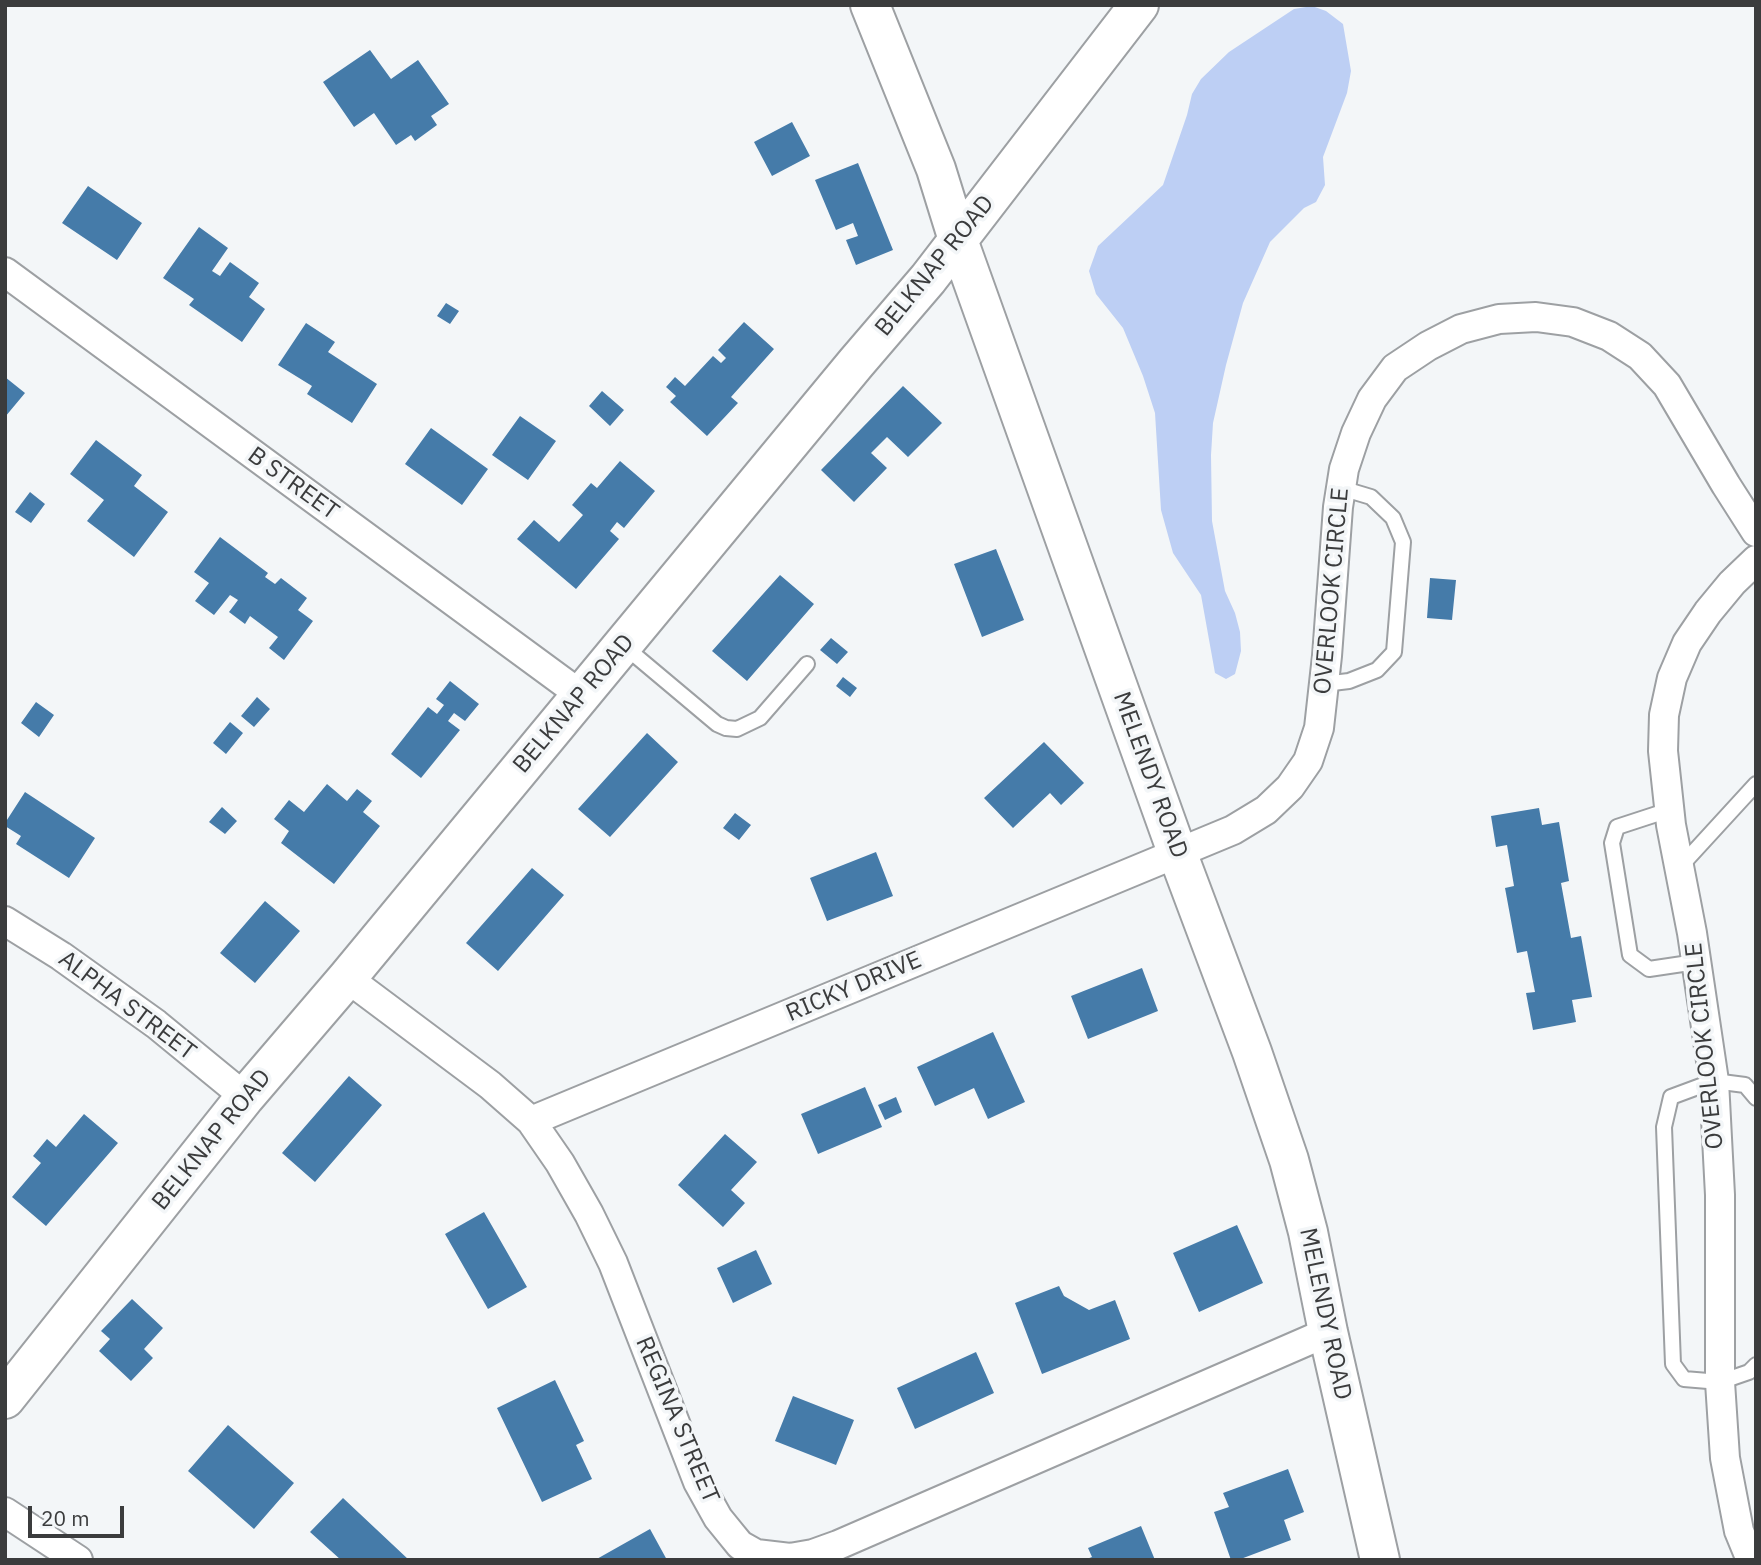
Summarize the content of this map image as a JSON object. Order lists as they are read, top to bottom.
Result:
{
  "streets": {
    "street": [
      "BELKNAP ROAD",
      "B STREET",
      "OVERLOOK CIRCLE",
      "MELENDY ROAD",
      "RICKY DRIVE",
      "ALPHA STREET",
      "REGINA STREET"
    ]
  },
  "crossings": [
    ["BELKNAP ROAD", "B STREET"],
    ["BELKNAP ROAD", "MELENDY ROAD"],
    ["BELKNAP ROAD", "ALPHA STREET"],
    ["BELKNAP ROAD", "REGINA STREET"],
    ["OVERLOOK CIRCLE", "MELENDY ROAD"],
    ["OVERLOOK CIRCLE", "RICKY DRIVE"],
    ["MELENDY ROAD", "RICKY DRIVE"],
    ["MELENDY ROAD", "REGINA STREET"],
    ["RICKY DRIVE", "REGINA STREET"]
  ],
  "scale_bar": "20 m"
}
